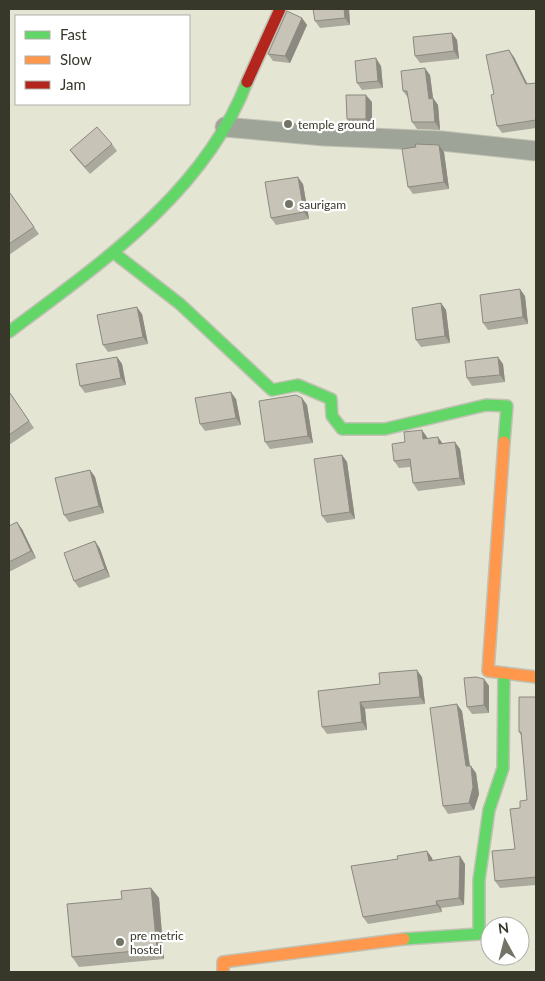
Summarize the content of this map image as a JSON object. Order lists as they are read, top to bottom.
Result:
{
  "places": ["temple ground", "saurigam", "pre metric hostel"],
  "legend": ["Fast", "Slow", "Jam"],
  "north": "top"
}
